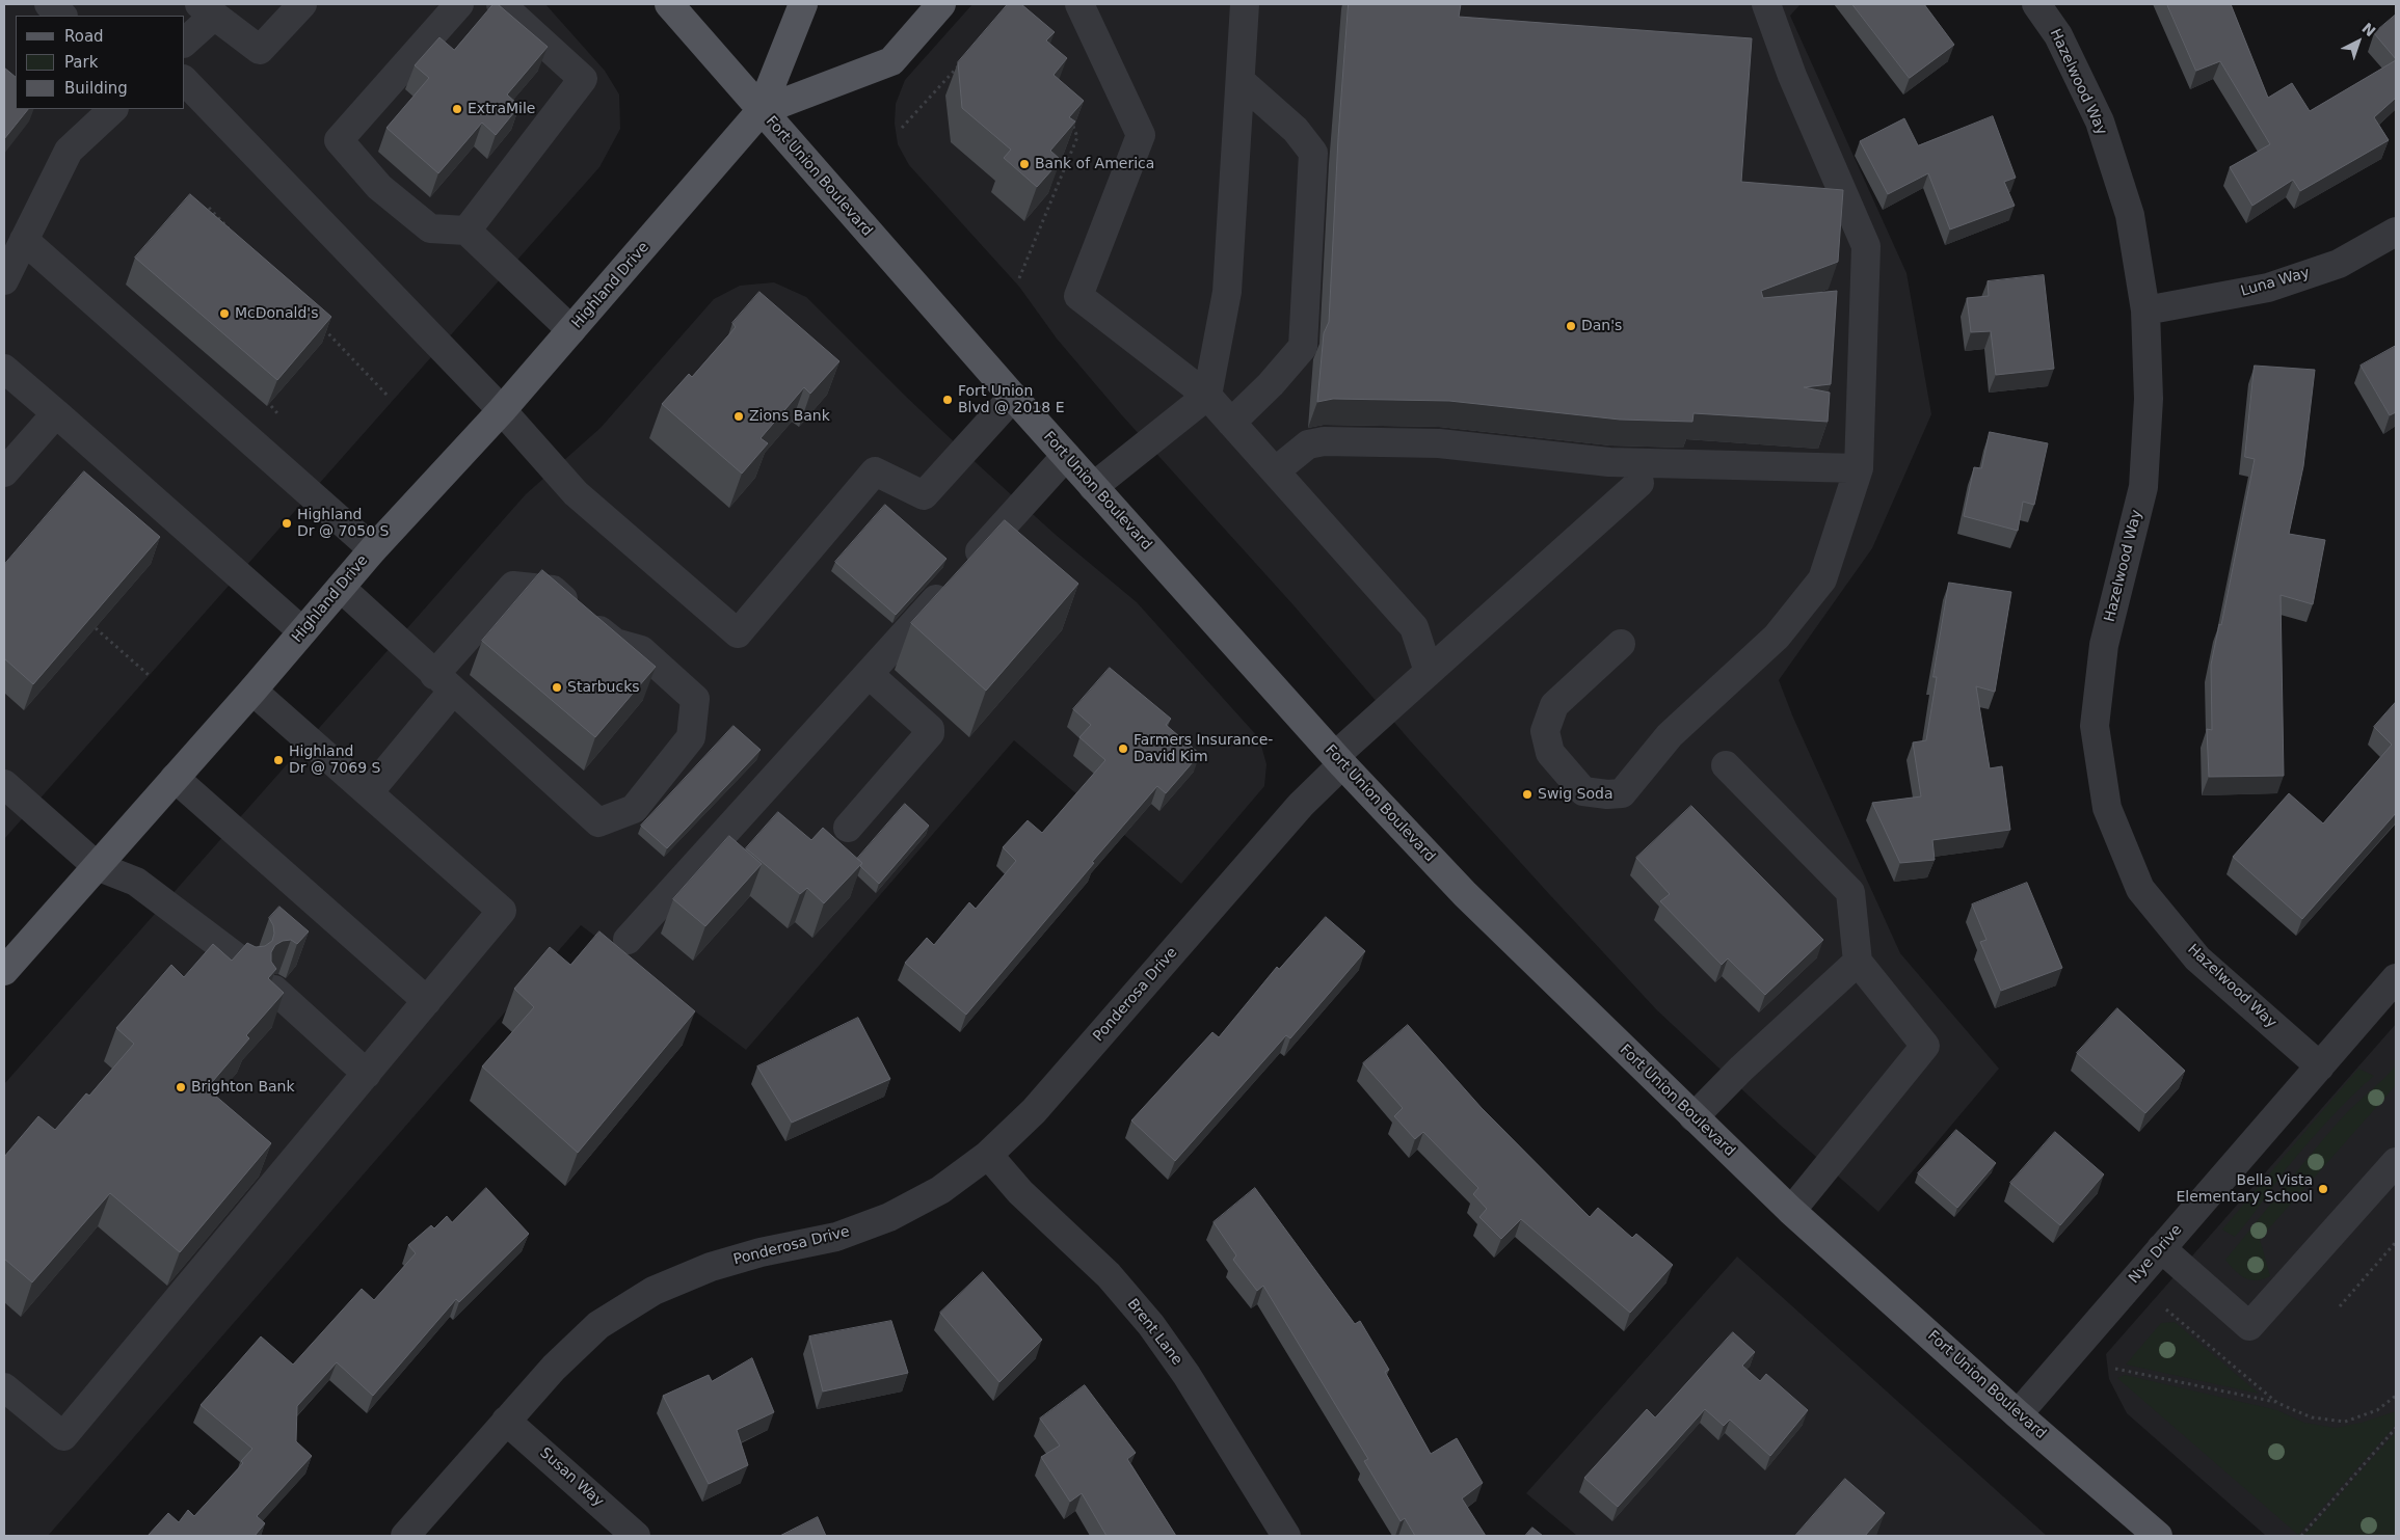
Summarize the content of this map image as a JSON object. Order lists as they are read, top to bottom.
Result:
{
  "streets": {
    "main road": ["Fort Union Boulevard", "Highland Drive"],
    "street": [
      "Hazelwood Way",
      "Luna Way",
      "Ponderosa Drive",
      "Nye Drive",
      "Brent Lane",
      "Susan Way"
    ]
  },
  "crossings": [
    ["Hazelwood Way", "Luna Way"],
    ["Hazelwood Way", "Nye Drive"],
    ["Fort Union Boulevard", "Highland Drive"],
    ["Fort Union Boulevard", "Ponderosa Drive"],
    ["Fort Union Boulevard", "Nye Drive"],
    ["Ponderosa Drive", "Brent Lane"],
    ["Ponderosa Drive", "Susan Way"]
  ],
  "places": [
    "ExtraMile",
    "Bank of America",
    "McDonald's",
    "Dan's",
    "Fort Union Blvd @ 2018 E",
    "Zions Bank",
    "Highland Dr @ 7050 S",
    "Starbucks",
    "Farmers Insurance- David Kim",
    "Highland Dr @ 7069 S",
    "Swig Soda",
    "Brighton Bank",
    "Bella Vista Elementary School"
  ],
  "legend": ["Road", "Park", "Building"],
  "north": "top right"
}
